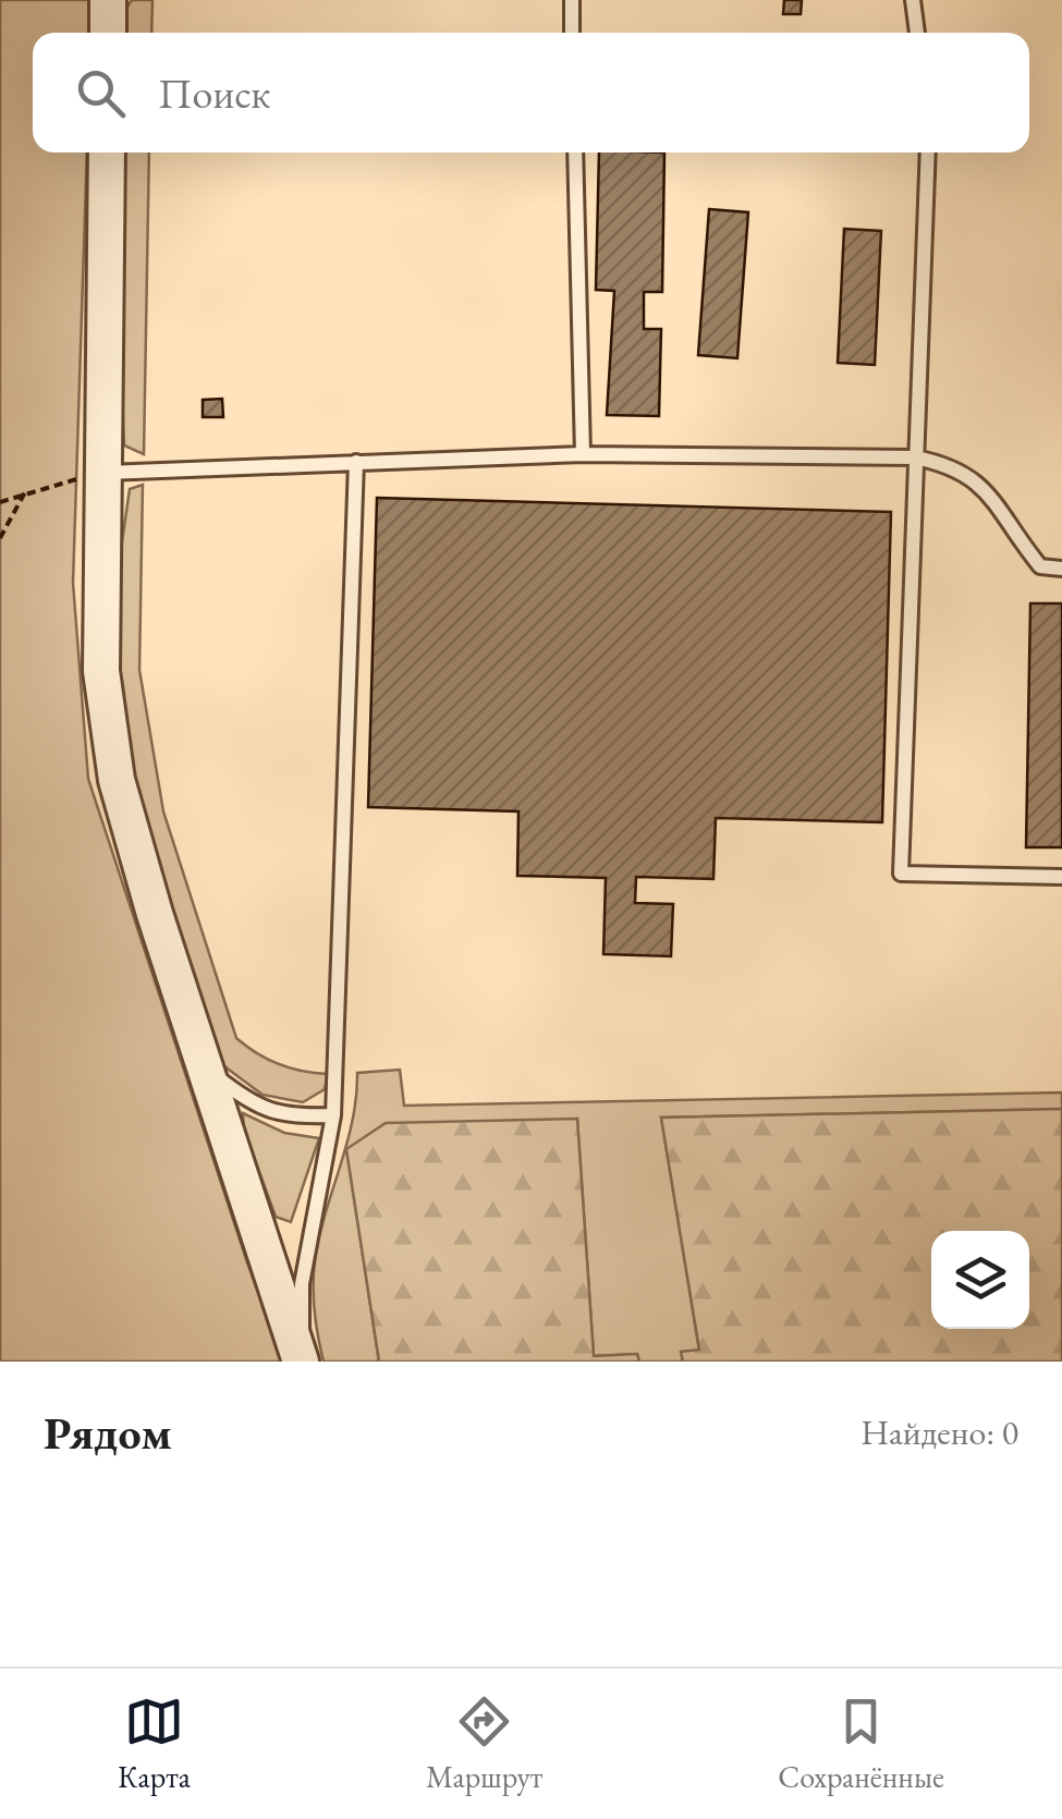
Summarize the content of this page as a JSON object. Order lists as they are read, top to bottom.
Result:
{
  "page": {
    "search": "Поиск",
    "heading": ["Рядом", "Найдено: 0"],
    "nav": ["Карта", "Маршрут", "Сохранённые"]
  }
}
